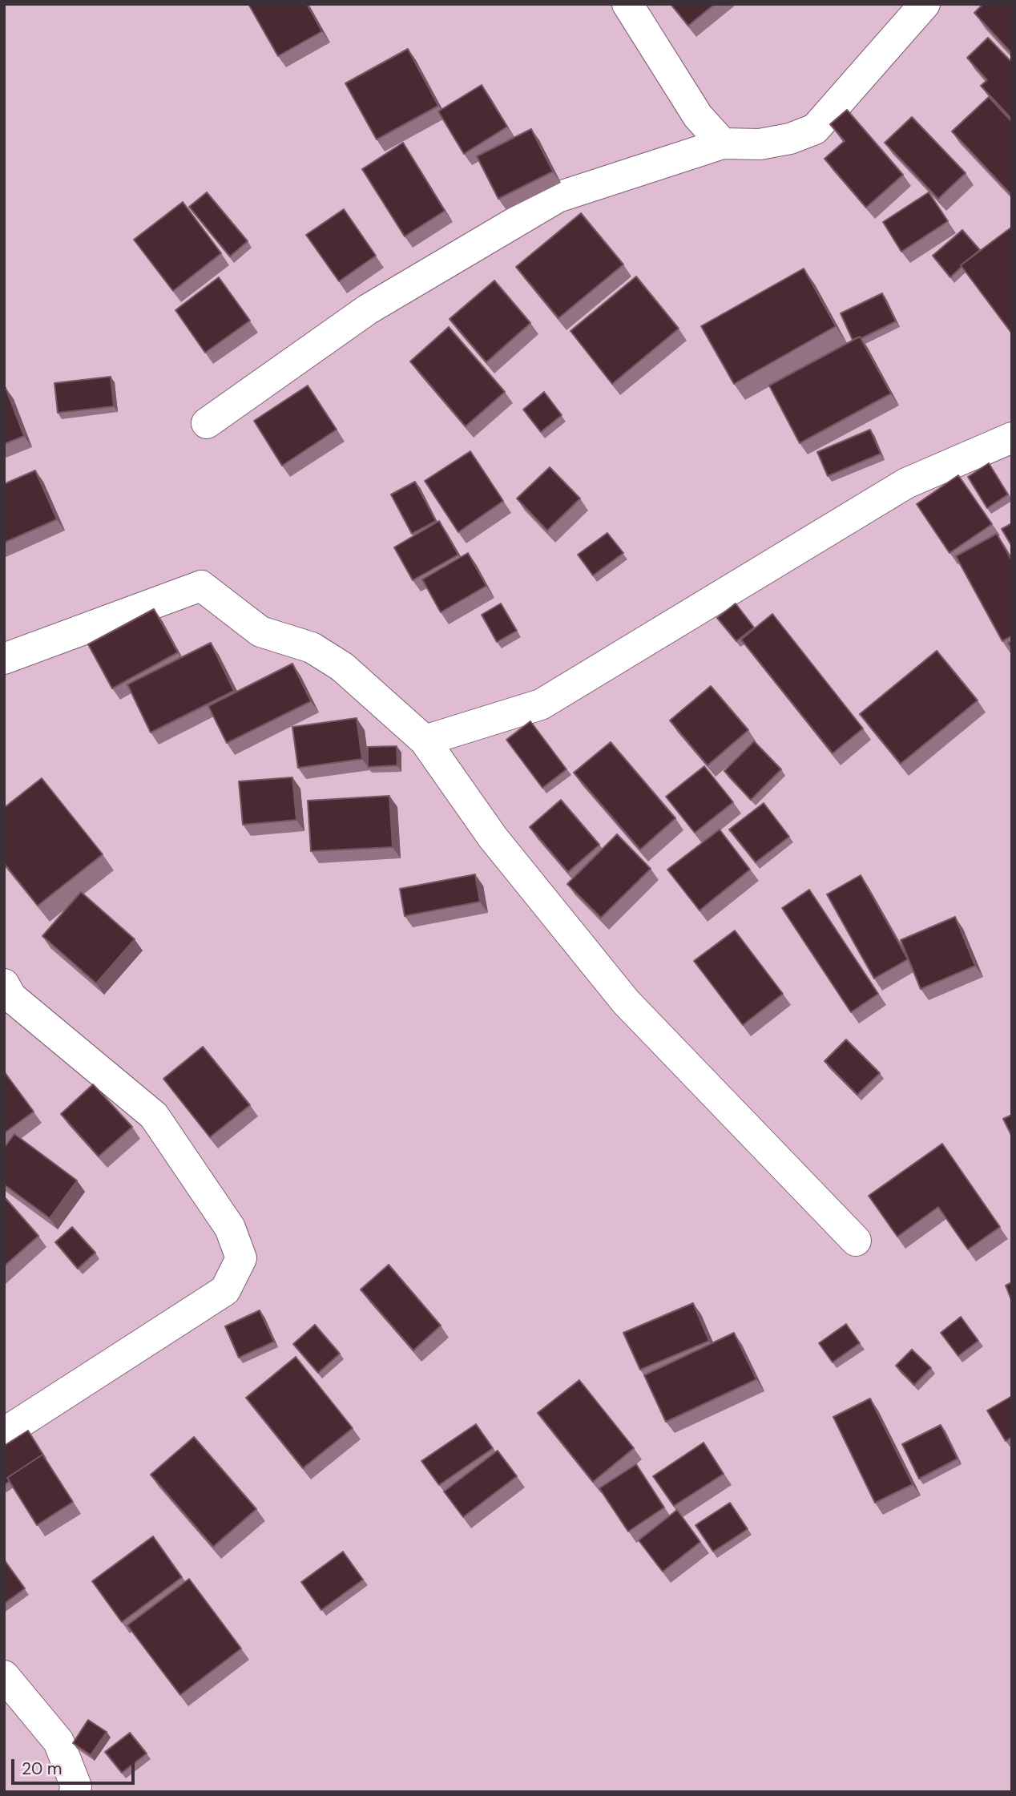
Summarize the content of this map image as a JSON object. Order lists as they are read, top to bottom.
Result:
{
  "scale_bar": "20 m"
}
